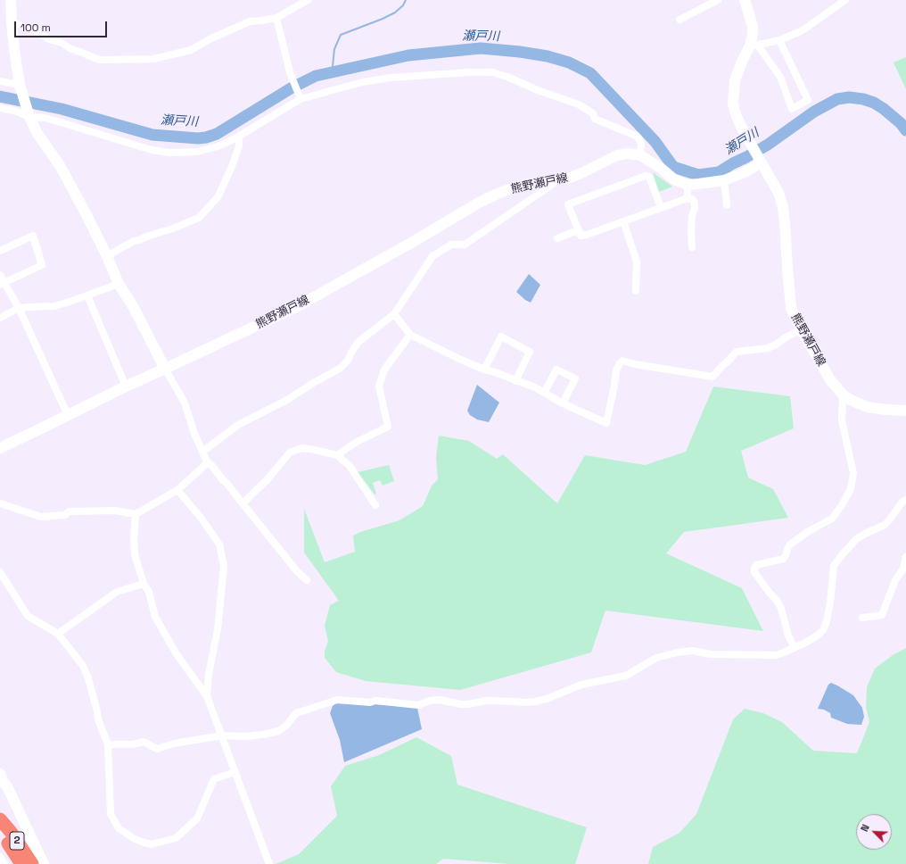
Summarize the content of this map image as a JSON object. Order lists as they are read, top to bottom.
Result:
{
  "streets": {
    "highway": ["2"],
    "main road": ["熊野瀬戸線"]
  },
  "water": ["瀬戸川"],
  "scale_bar": "100 m",
  "north": "top left"
}
